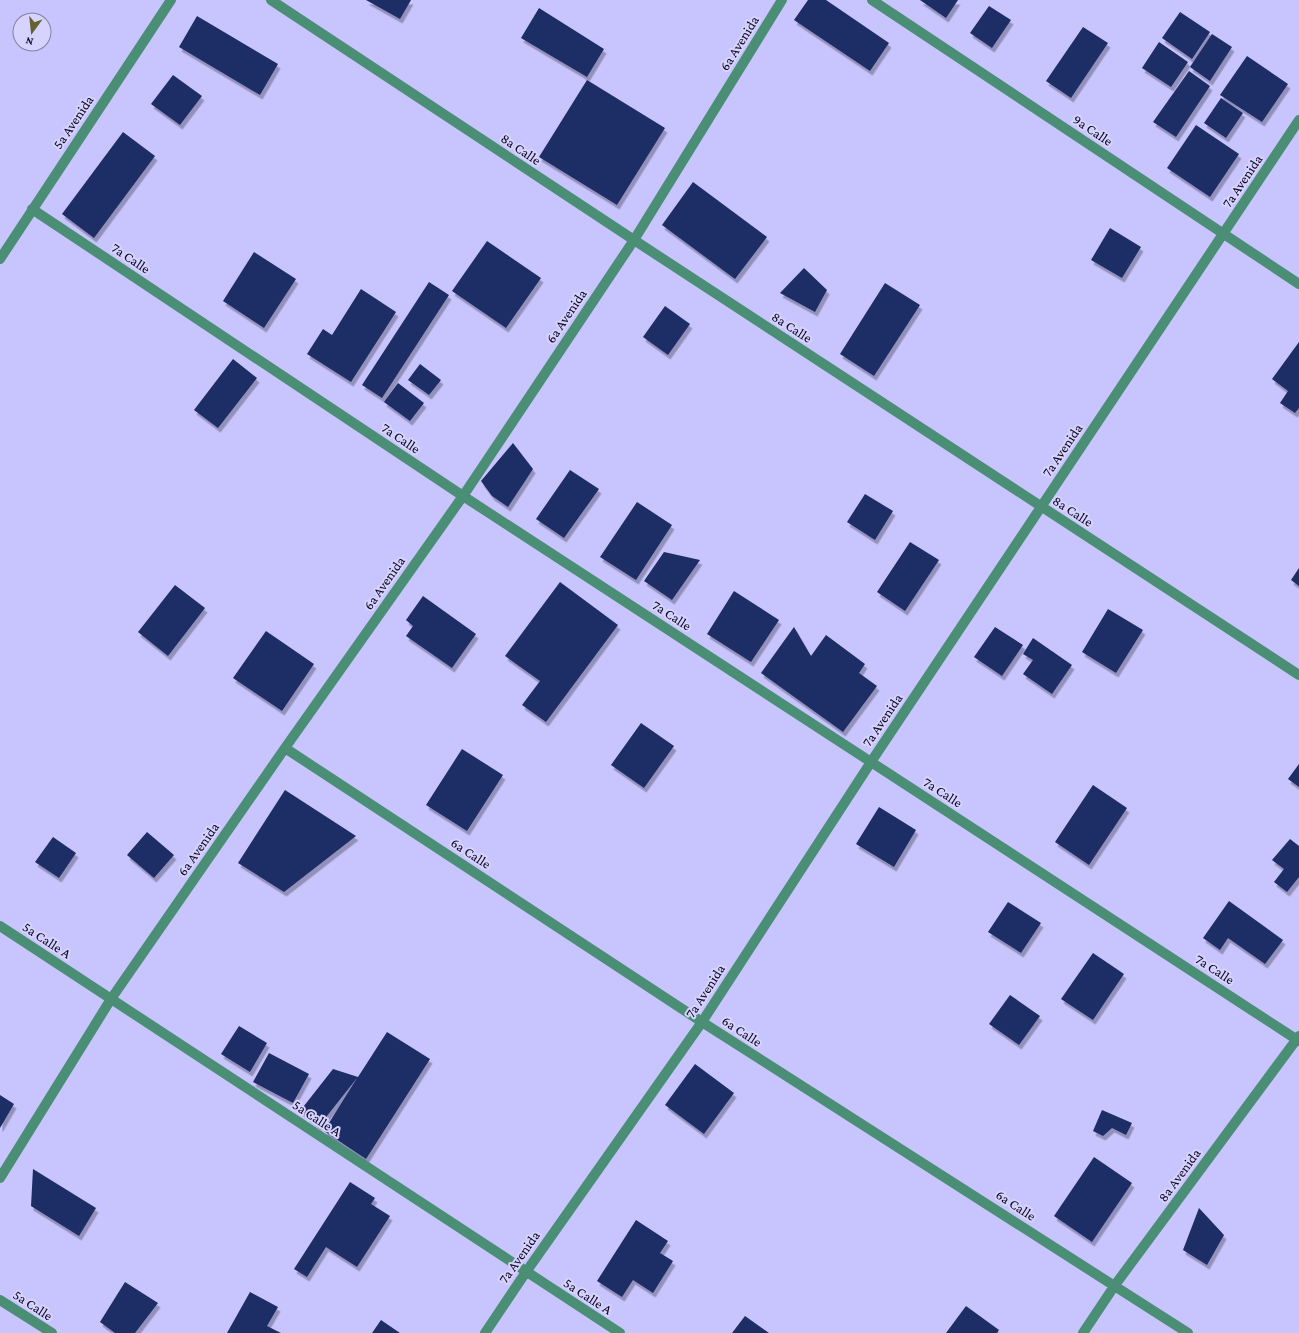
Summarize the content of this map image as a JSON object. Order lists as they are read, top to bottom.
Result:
{
  "streets": {
    "street": [
      "6a Avenida",
      "5a Avenida",
      "9a Calle",
      "8a Calle",
      "7a Avenida",
      "7a Calle",
      "6a Calle",
      "5a Calle A",
      "8a Avenida",
      "5a Calle"
    ]
  },
  "crossings": [
    ["6a Avenida", "8a Calle"],
    ["6a Avenida", "7a Calle"],
    ["6a Avenida", "6a Calle"],
    ["6a Avenida", "5a Calle A"],
    ["5a Avenida", "7a Calle"],
    ["9a Calle", "7a Avenida"],
    ["8a Calle", "7a Avenida"],
    ["7a Avenida", "7a Calle"],
    ["7a Avenida", "6a Calle"],
    ["7a Avenida", "5a Calle A"],
    ["7a Calle", "8a Avenida"],
    ["6a Calle", "8a Avenida"]
  ],
  "north": "bottom"
}
